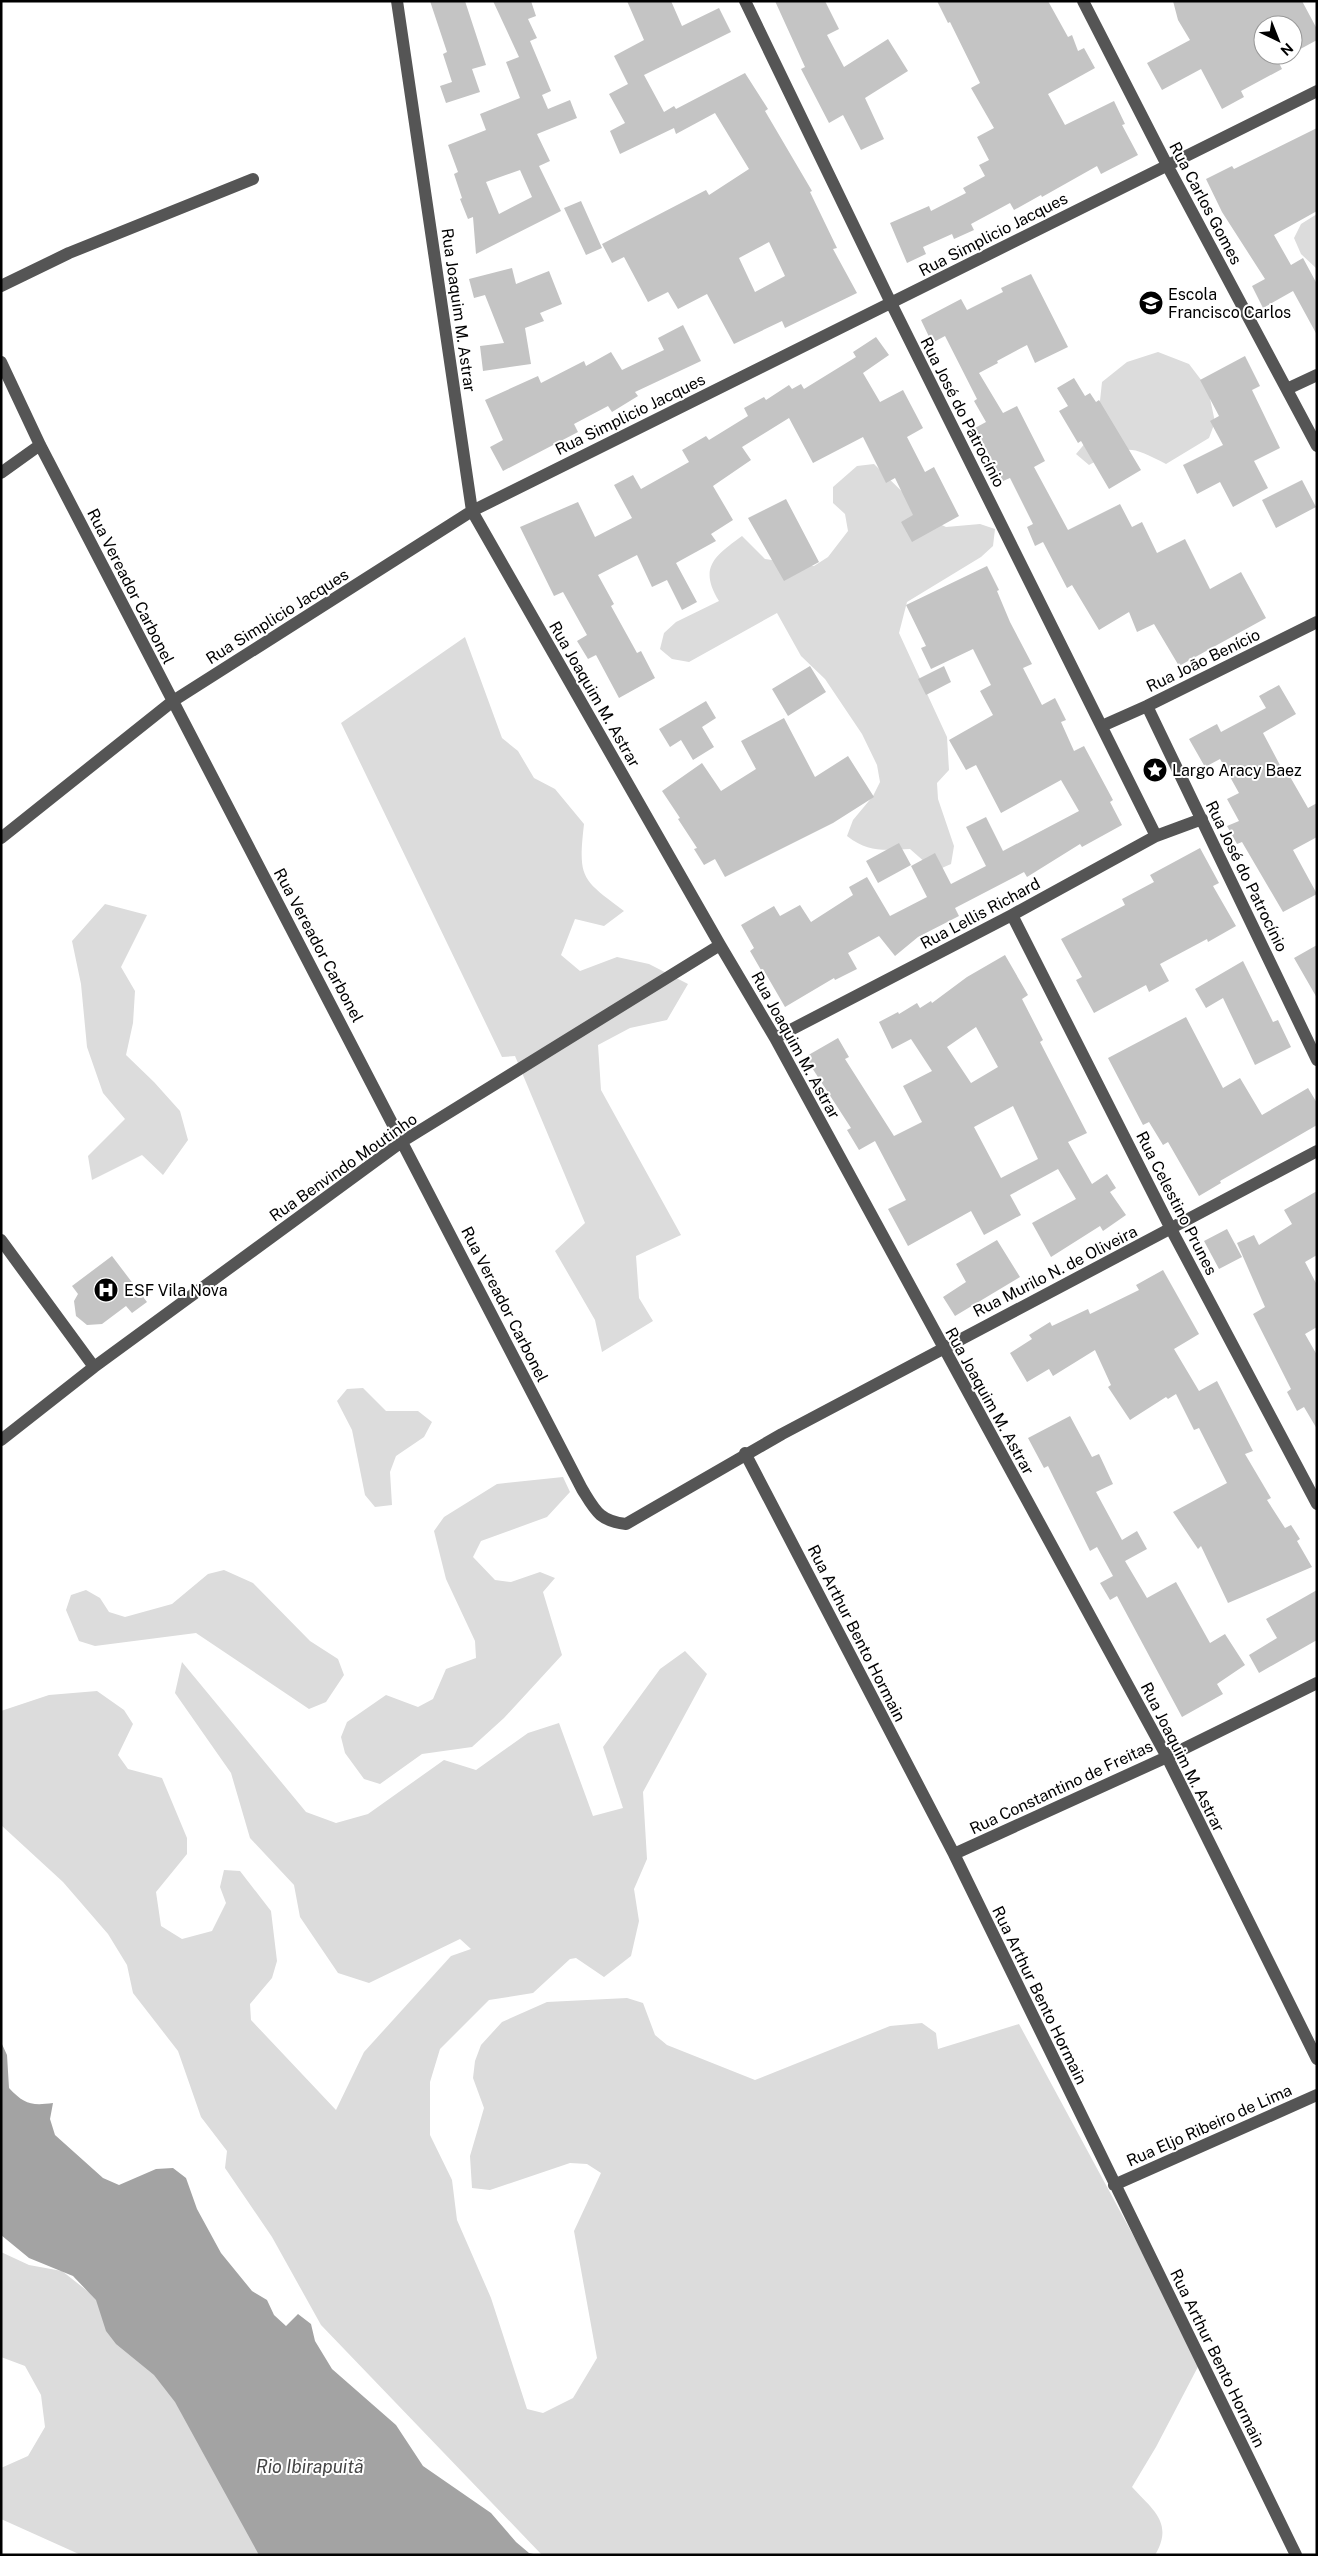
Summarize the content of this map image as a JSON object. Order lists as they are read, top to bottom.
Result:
{
  "streets": {
    "street": [
      "Rua Carlos Gomes",
      "Rua Simplicio Jacques",
      "Rua Joaquim M. Astrar",
      "Rua José do Patrocínio",
      "Rua Vereador Carbonel",
      "Rua João Benício",
      "Rua Lellis Richard",
      "Rua Benvindo Moutinho",
      "Rua Celestino Prunes",
      "Rua Murilo N. de Oliveira",
      "Rua Arthur Bento Hormain",
      "Rua Constantino de Freitas",
      "Rua Eljo Ribeiro de Lima"
    ]
  },
  "crossings": [
    ["Rua Carlos Gomes", "Rua Simplicio Jacques"],
    ["Rua Simplicio Jacques", "Rua Joaquim M. Astrar"],
    ["Rua Simplicio Jacques", "Rua José do Patrocínio"],
    ["Rua Simplicio Jacques", "Rua Vereador Carbonel"],
    ["Rua Joaquim M. Astrar", "Rua Lellis Richard"],
    ["Rua Joaquim M. Astrar", "Rua Benvindo Moutinho"],
    ["Rua Joaquim M. Astrar", "Rua Murilo N. de Oliveira"],
    ["Rua Joaquim M. Astrar", "Rua Constantino de Freitas"],
    ["Rua José do Patrocínio", "Rua João Benício"],
    ["Rua José do Patrocínio", "Rua Lellis Richard"],
    ["Rua Vereador Carbonel", "Rua Benvindo Moutinho"],
    ["Rua Vereador Carbonel", "Rua Murilo N. de Oliveira"],
    ["Rua Lellis Richard", "Rua Celestino Prunes"],
    ["Rua Celestino Prunes", "Rua Murilo N. de Oliveira"],
    ["Rua Murilo N. de Oliveira", "Rua Arthur Bento Hormain"],
    ["Rua Arthur Bento Hormain", "Rua Constantino de Freitas"],
    ["Rua Arthur Bento Hormain", "Rua Eljo Ribeiro de Lima"]
  ],
  "water": ["Rio Ibirapuitã"],
  "places": {
    "school or university": ["Escola Francisco Carlos"],
    "place": ["Largo Aracy Baez"],
    "hospital": ["ESF Vila Nova"]
  },
  "north": "bottom right"
}
